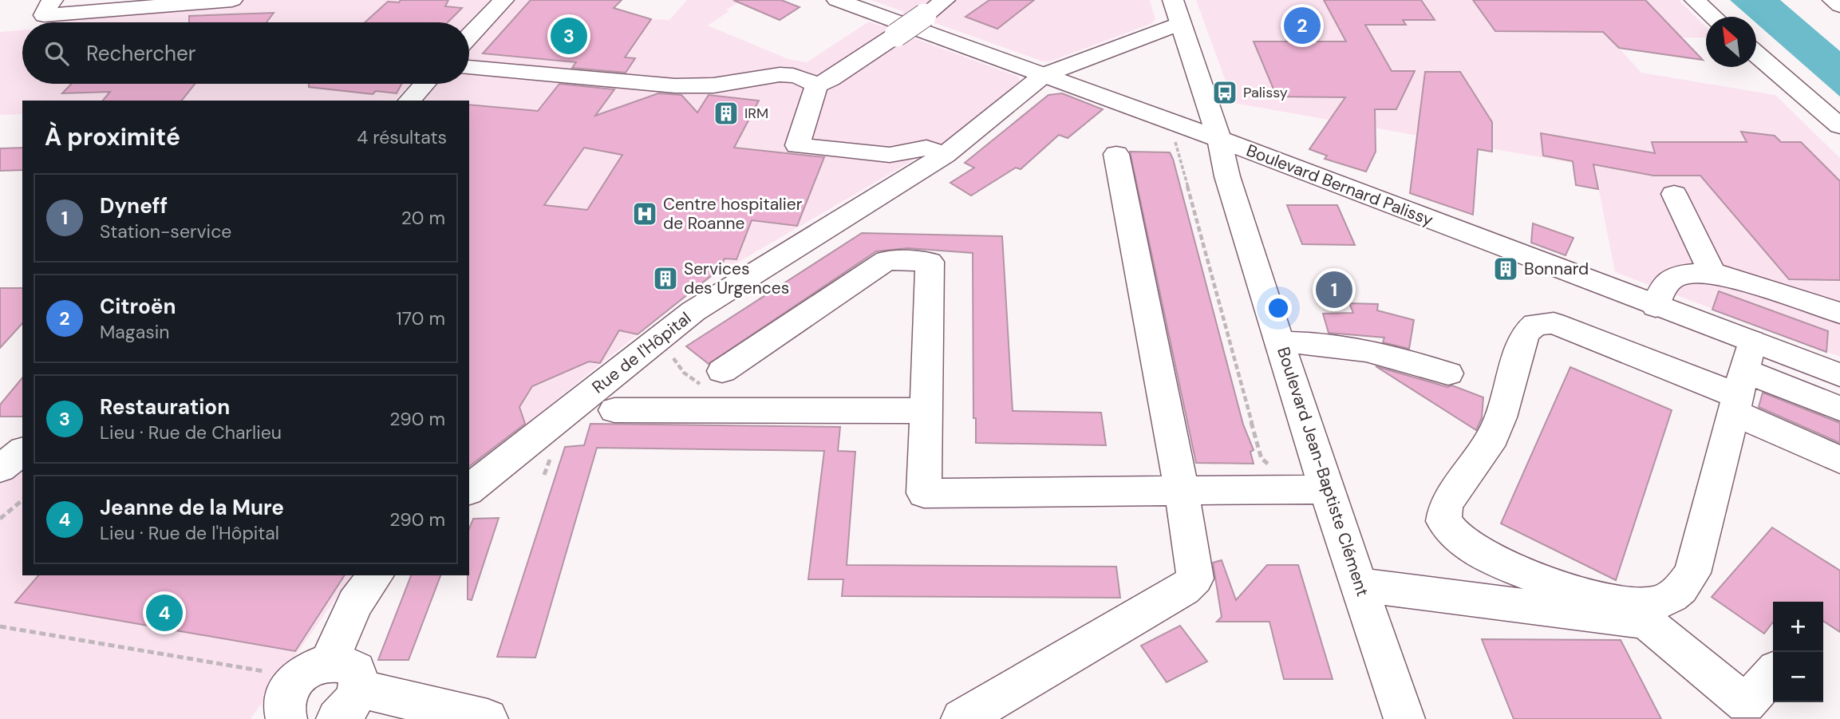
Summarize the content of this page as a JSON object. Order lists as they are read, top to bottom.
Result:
{
  "streets": {
    "street": ["Boulevard Bernard Palissy", "Rue de l'Hôpital", "Boulevard Jean-Baptiste Clément"]
  },
  "crossings": [
    ["Boulevard Bernard Palissy", "Rue de l'Hôpital"],
    ["Boulevard Bernard Palissy", "Boulevard Jean-Baptiste Clément"],
    ["Rue de l'Hôpital", "Boulevard Jean-Baptiste Clément"]
  ],
  "places": {
    "bus stop": ["Palissy"],
    "building": ["IRM", "Bonnard", "Services des Urgences"],
    "hospital": ["Centre hospitalier de Roanne"]
  },
  "north": "top left",
  "page": {
    "pins": [
      "2",
      "3",
      "1",
      "4"
    ],
    "search": "Rechercher",
    "heading": ["À proximité", "4 résultats"],
    "list": [
      {
        "mark": "1",
        "name": "Dyneff",
        "note": "Station-service",
        "value": "20 m"
      },
      {
        "mark": "2",
        "name": "Citroën",
        "note": "Magasin",
        "value": "170 m"
      },
      {
        "mark": "3",
        "name": "Restauration",
        "note": "Lieu · Rue de Charlieu",
        "value": "290 m"
      },
      {
        "mark": "4",
        "name": "Jeanne de la Mure",
        "note": "Lieu · Rue de l'Hôpital",
        "value": "290 m"
      }
    ],
    "map_buttons": ["+", "−"]
  }
}
